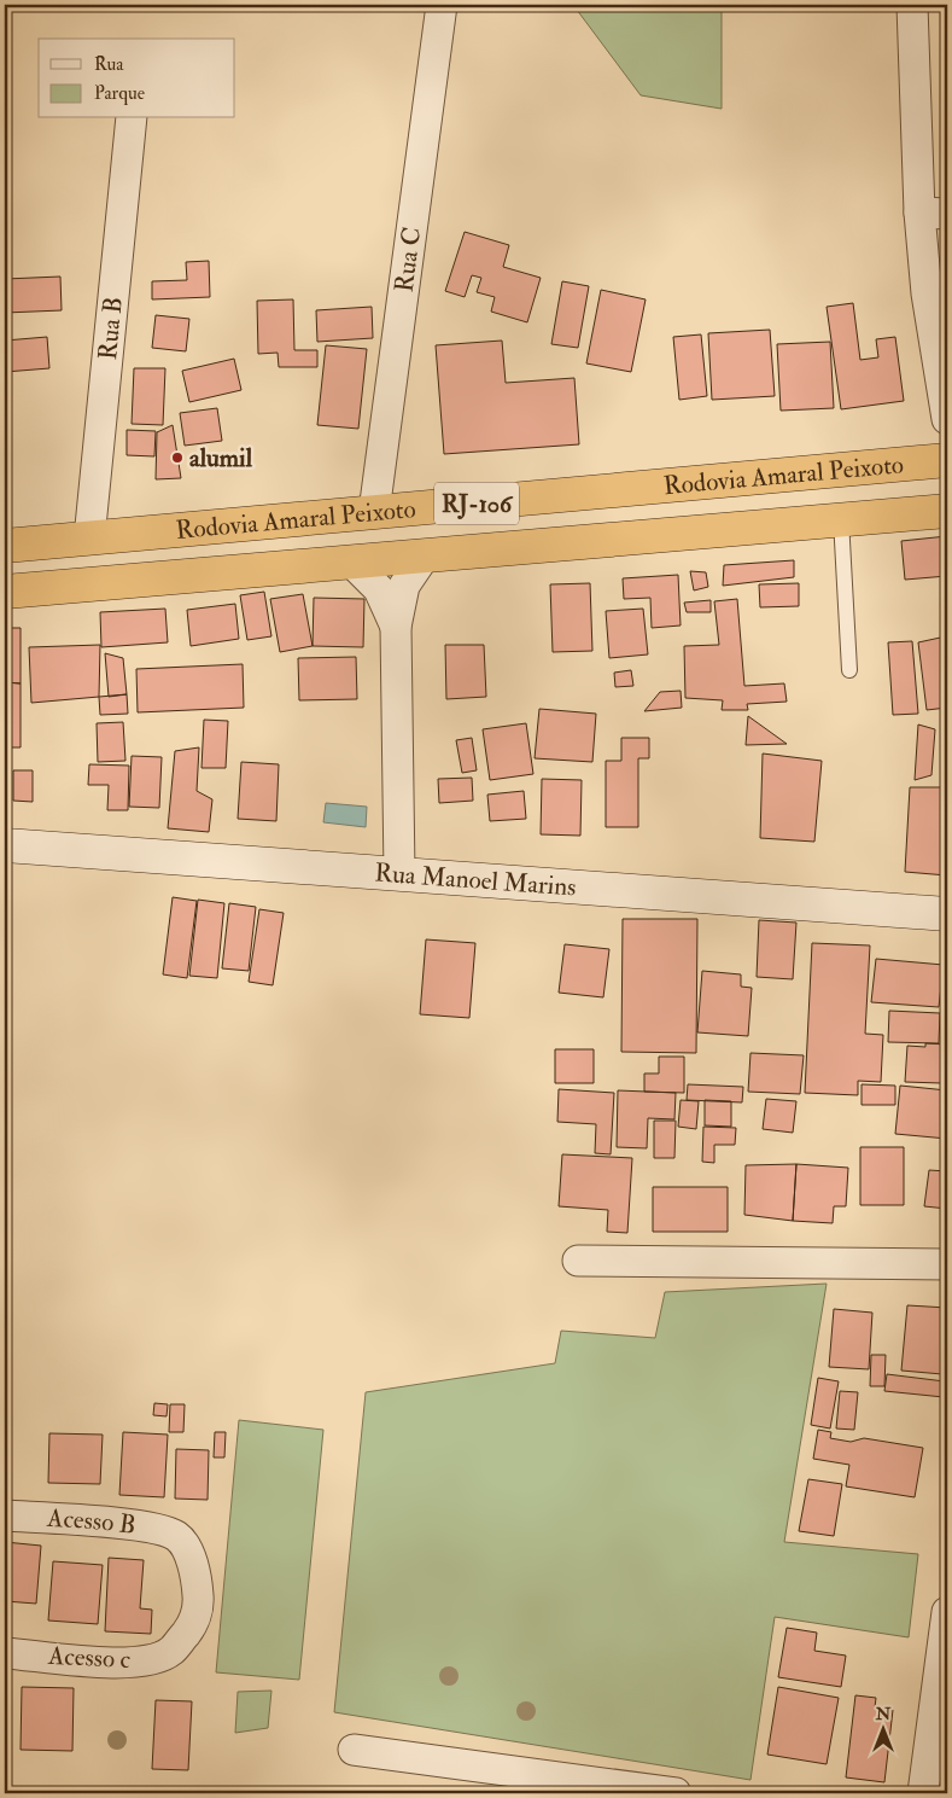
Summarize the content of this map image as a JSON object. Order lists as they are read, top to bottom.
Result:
{
  "streets": {
    "highway": ["Rodovia Amaral Peixoto", "RJ-106"],
    "main road": ["Rua Manoel Marins"],
    "street": [
      "Rua C",
      "Rua B",
      "Acesso B",
      "Acesso c"
    ]
  },
  "crossings": [
    ["Rua C", "Rodovia Amaral Peixoto"],
    ["Rua B", "Rodovia Amaral Peixoto"],
    ["Acesso B", "Acesso c"]
  ],
  "places": ["alumil"],
  "legend": ["Rua", "Parque"],
  "north": "top"
}
